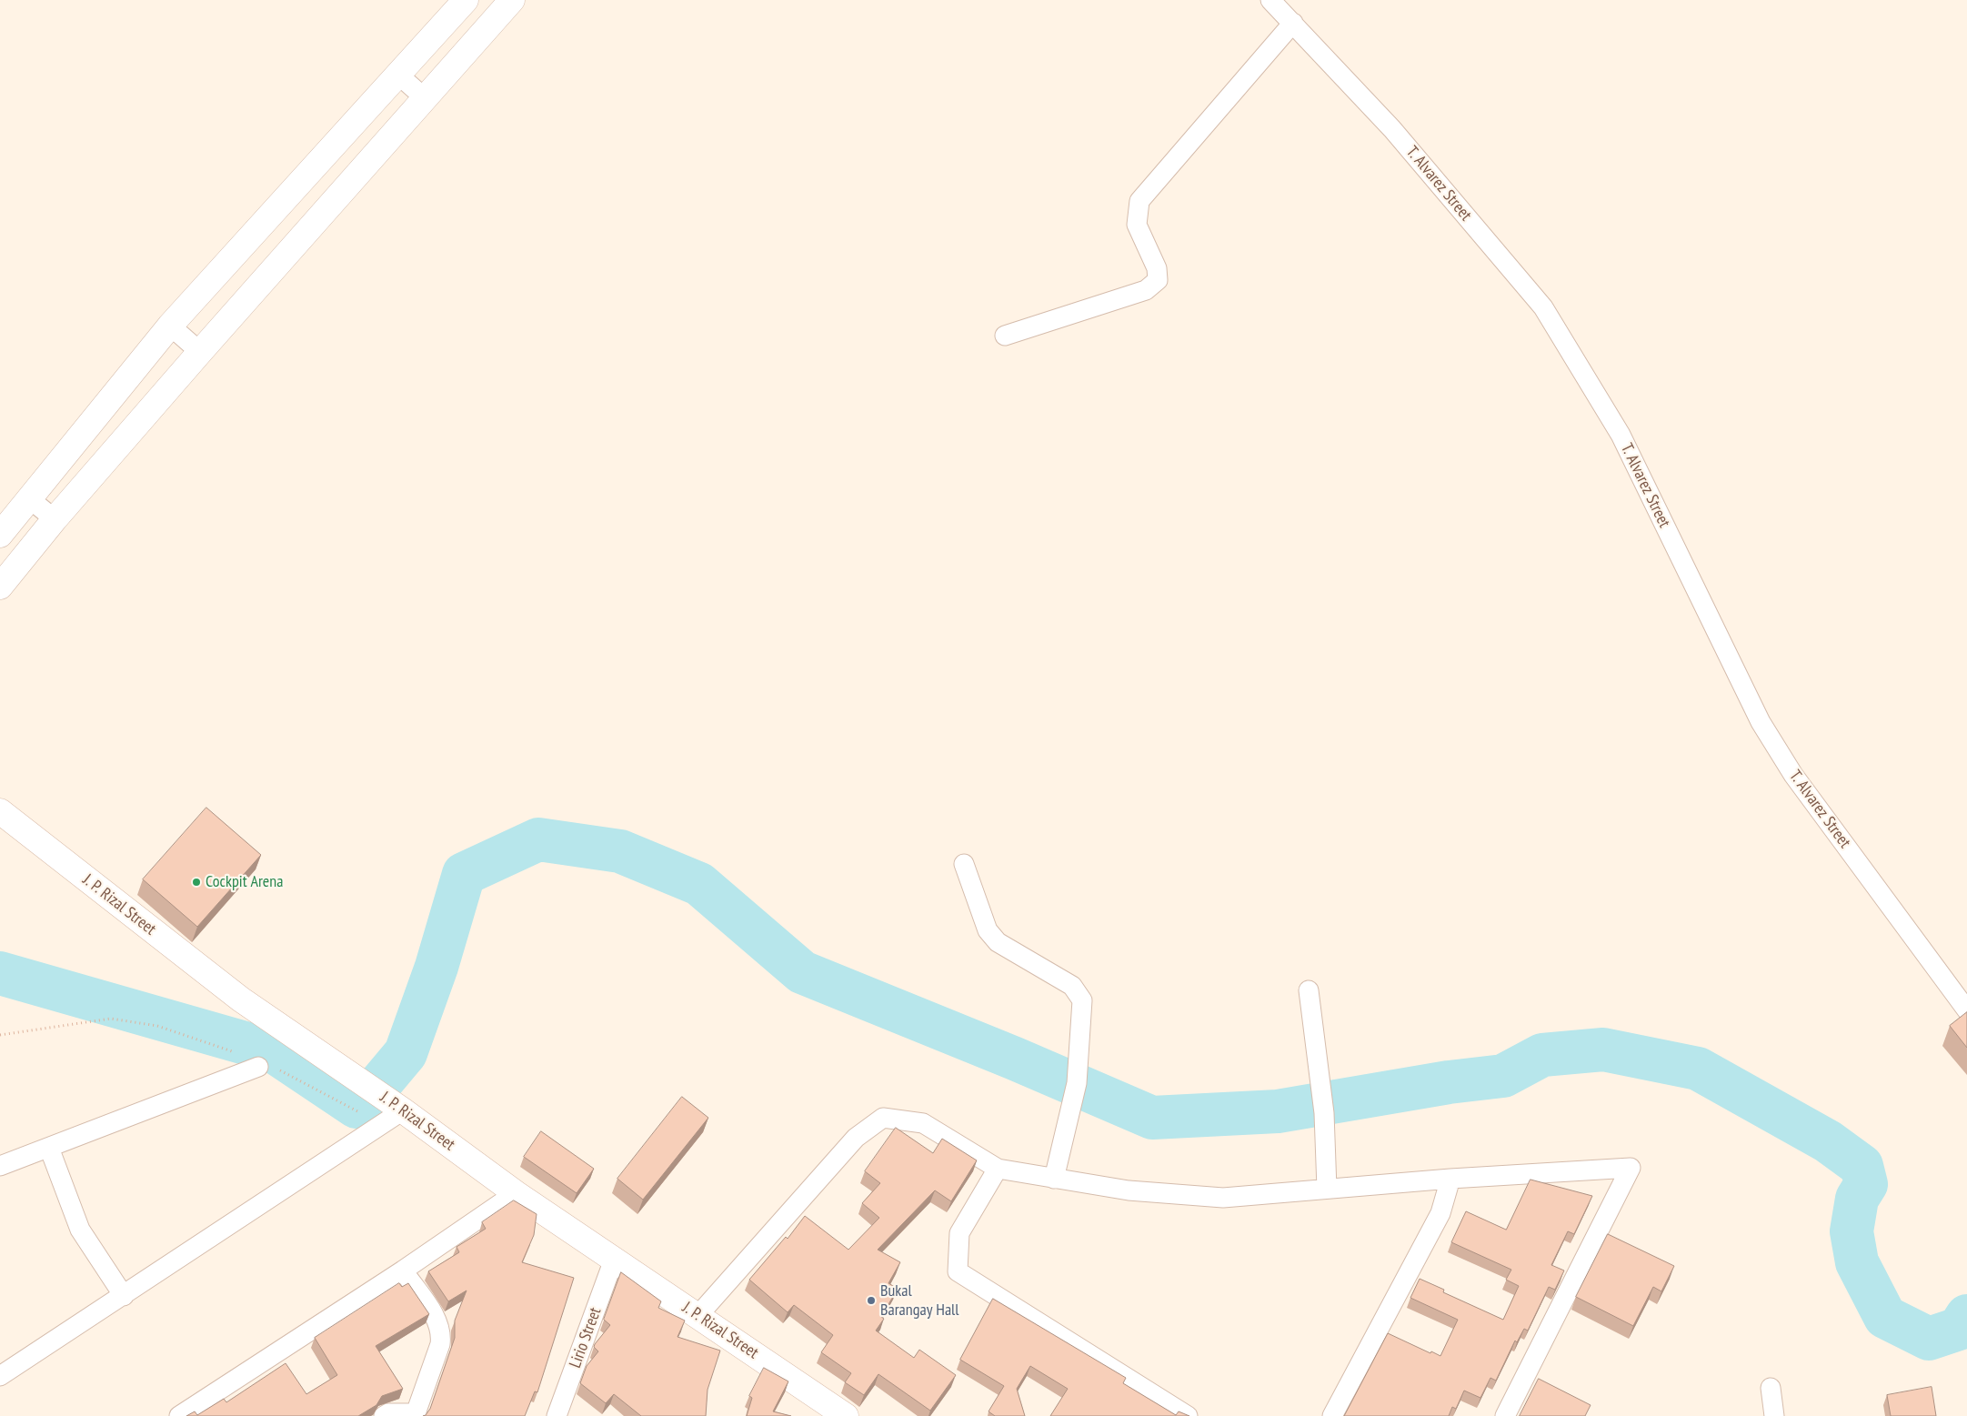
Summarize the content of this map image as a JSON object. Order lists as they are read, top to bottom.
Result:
{
  "streets": {
    "street": ["T. Alvarez Street", "J. P. Rizal Street", "Lirio Street"]
  },
  "crossings": [
    ["J. P. Rizal Street", "Lirio Street"]
  ],
  "places": ["Cockpit Arena", "Bukal Barangay Hall"]
}
